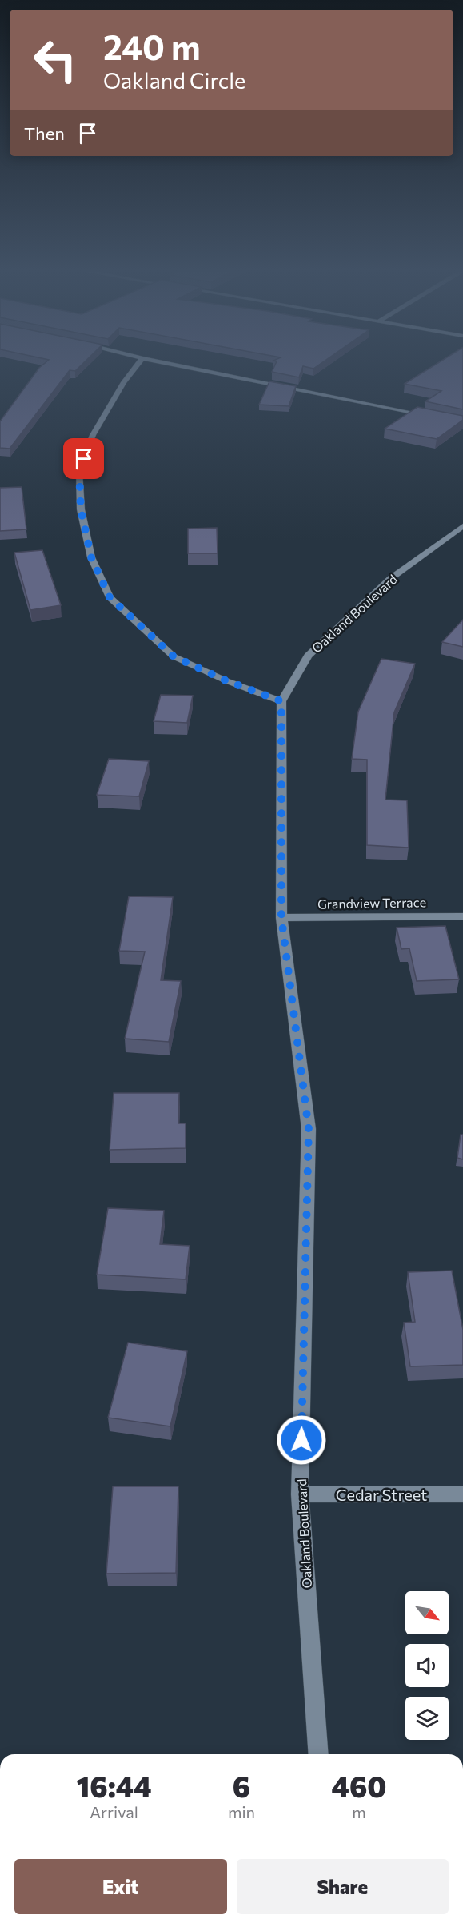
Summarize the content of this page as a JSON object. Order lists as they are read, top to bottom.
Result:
{
  "streets": {
    "street": ["Oakland Boulevard", "Grandview Terrace", "Cedar Street"]
  },
  "crossings": [
    ["Oakland Boulevard", "Grandview Terrace"],
    ["Oakland Boulevard", "Cedar Street"]
  ],
  "north": "bottom right",
  "page": {
    "turn": ["240 m", "Oakland Circle"],
    "then": "Then",
    "eta": [
      "16:44",
      "Arrival",
      "6",
      "min",
      "460",
      "m"
    ],
    "buttons": ["Exit", "Share"]
  }
}
